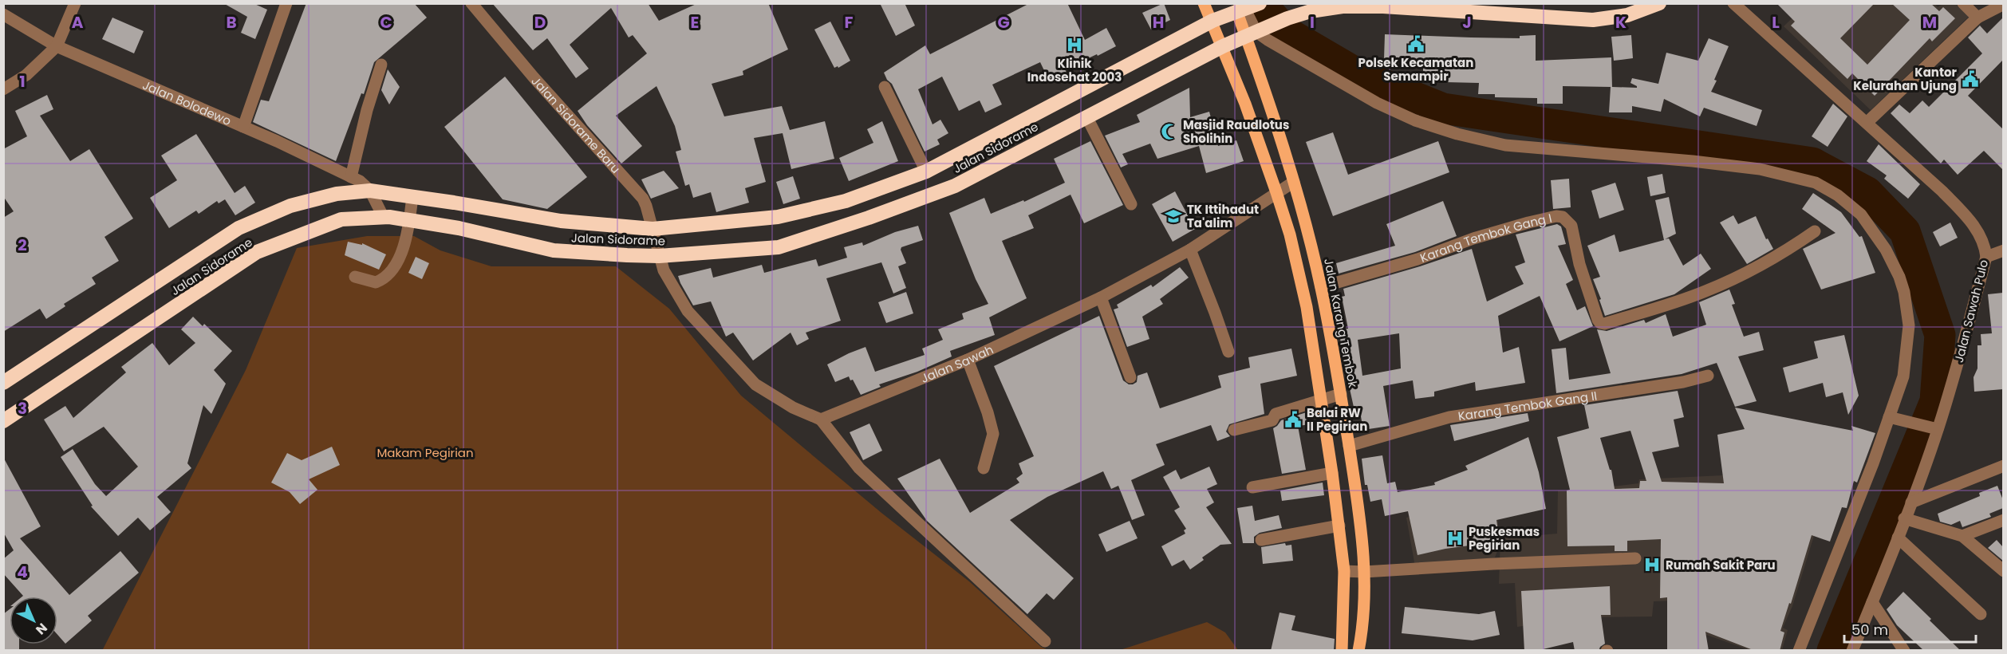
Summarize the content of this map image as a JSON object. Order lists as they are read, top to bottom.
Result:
{
  "streets": {
    "highway": ["Jalan Sidorame"],
    "main road": ["Jalan Karang Tembok"],
    "street": [
      "Jalan Bolodewo",
      "Jalan Sidorame Baru",
      "Karang Tembok Gang I",
      "Jalan Sawah Pulo",
      "Jalan Sawah",
      "Karang Tembok Gang II"
    ]
  },
  "crossings": [
    ["Jalan Bolodewo", "Jalan Sidorame"],
    ["Jalan Sidorame Baru", "Jalan Sidorame"],
    ["Jalan Sidorame", "Jalan Karang Tembok"],
    ["Karang Tembok Gang I", "Jalan Karang Tembok"],
    ["Jalan Karang Tembok", "Jalan Sawah"],
    ["Jalan Karang Tembok", "Karang Tembok Gang II"]
  ],
  "parks": ["Makam Pegirian"],
  "places": {
    "public building": ["Polsek Kecamatan Semampir", "Kantor Kelurahan Ujung", "Balai RW II Pegirian"],
    "hospital": ["Klinik Indosehat 2003", "Puskesmas Pegirian", "Rumah Sakit Paru"],
    "mosque": ["Masjid Raudlotus Sholihin"],
    "school or university": ["TK Ittihadut Ta'alim"]
  },
  "scale_bar": "50 m",
  "north": "bottom right",
  "grid": {
    "columns": [
      "A",
      "B",
      "C",
      "D",
      "E",
      "F",
      "G",
      "H",
      "I",
      "J",
      "K",
      "L",
      "M"
    ],
    "rows": [
      "1",
      "2",
      "3",
      "4"
    ]
  }
}
